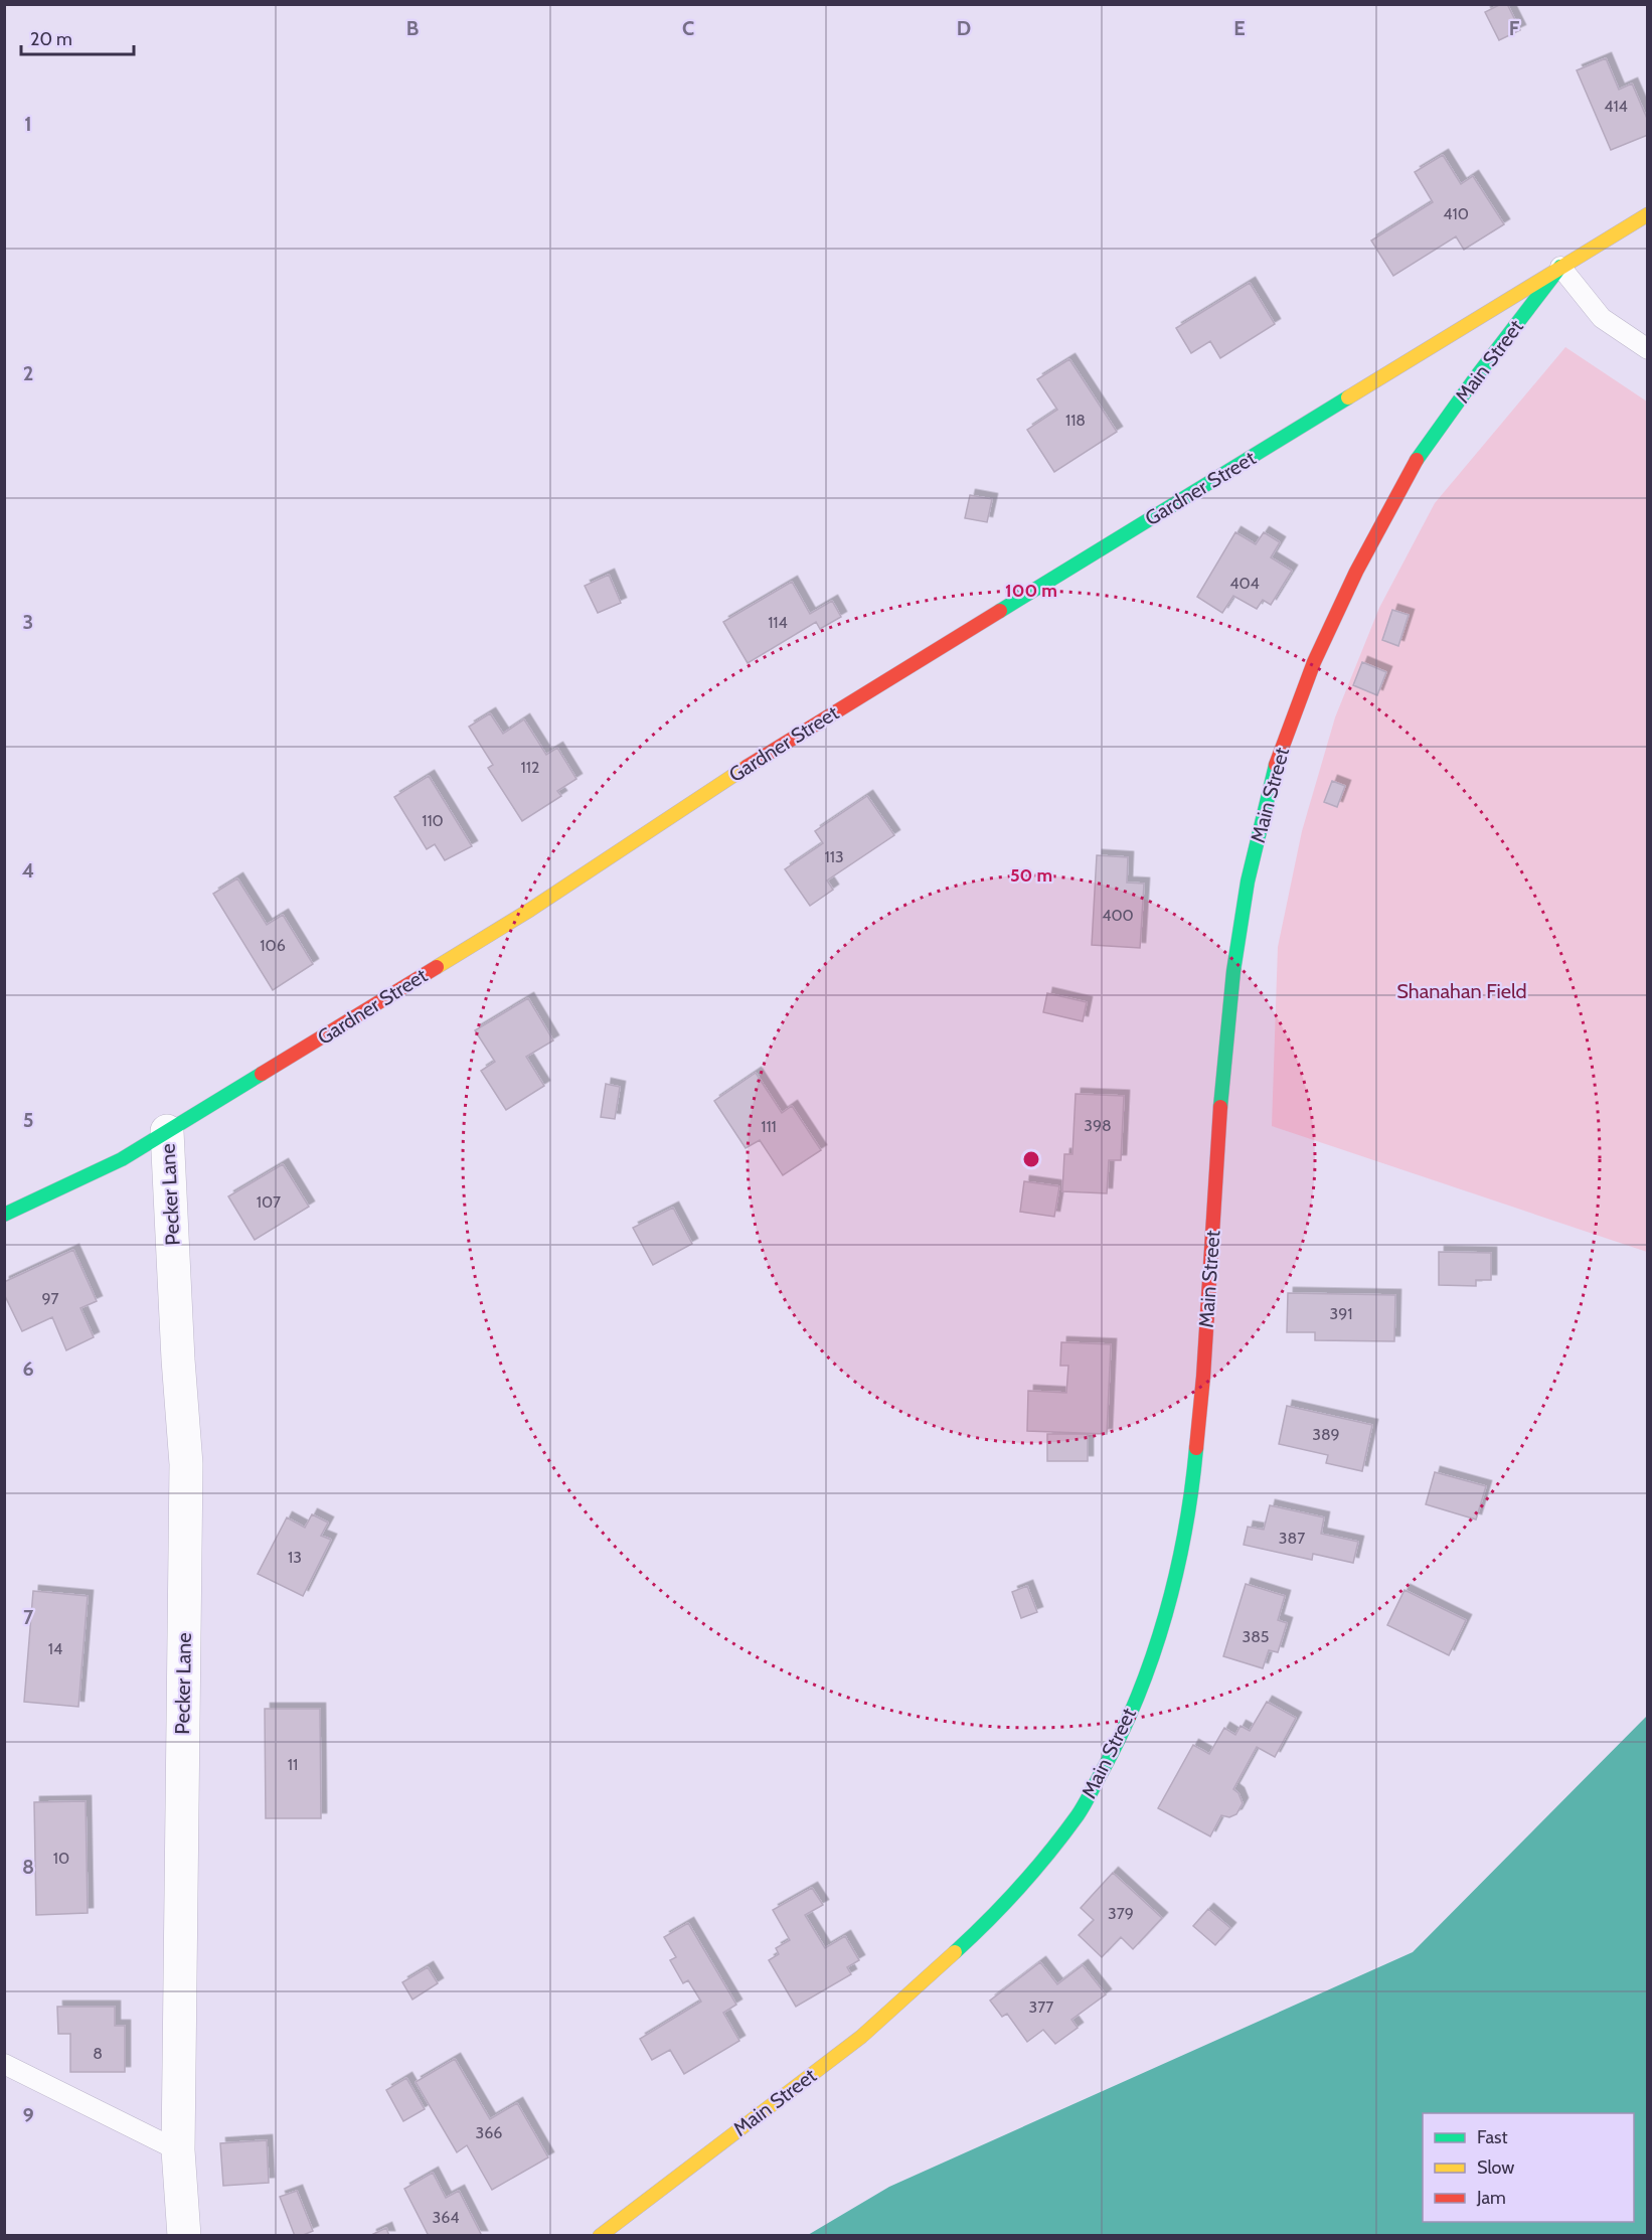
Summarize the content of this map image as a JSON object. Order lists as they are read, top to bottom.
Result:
{
  "streets": {
    "street": ["Main Street", "Gardner Street", "Pecker Lane"]
  },
  "crossings": [
    ["Main Street", "Gardner Street"],
    ["Gardner Street", "Pecker Lane"]
  ],
  "parks": ["Shanahan Field"],
  "house_numbers": [
    "414",
    "410",
    "118",
    "404",
    "114",
    "112",
    "110",
    "113",
    "400",
    "106",
    "398",
    "111",
    "107",
    "97",
    "391",
    "389",
    "387",
    "13",
    "385",
    "14",
    "11",
    "10",
    "379",
    "377",
    "8",
    "366",
    "364"
  ],
  "legend": ["Fast", "Slow", "Jam"],
  "scale_bar": "20 m",
  "grid": {
    "columns": [
      "B",
      "C",
      "D",
      "E",
      "F"
    ],
    "rows": [
      "1",
      "2",
      "3",
      "4",
      "5",
      "6",
      "7",
      "8",
      "9"
    ]
  },
  "rings": ["100 m", "50 m"]
}
